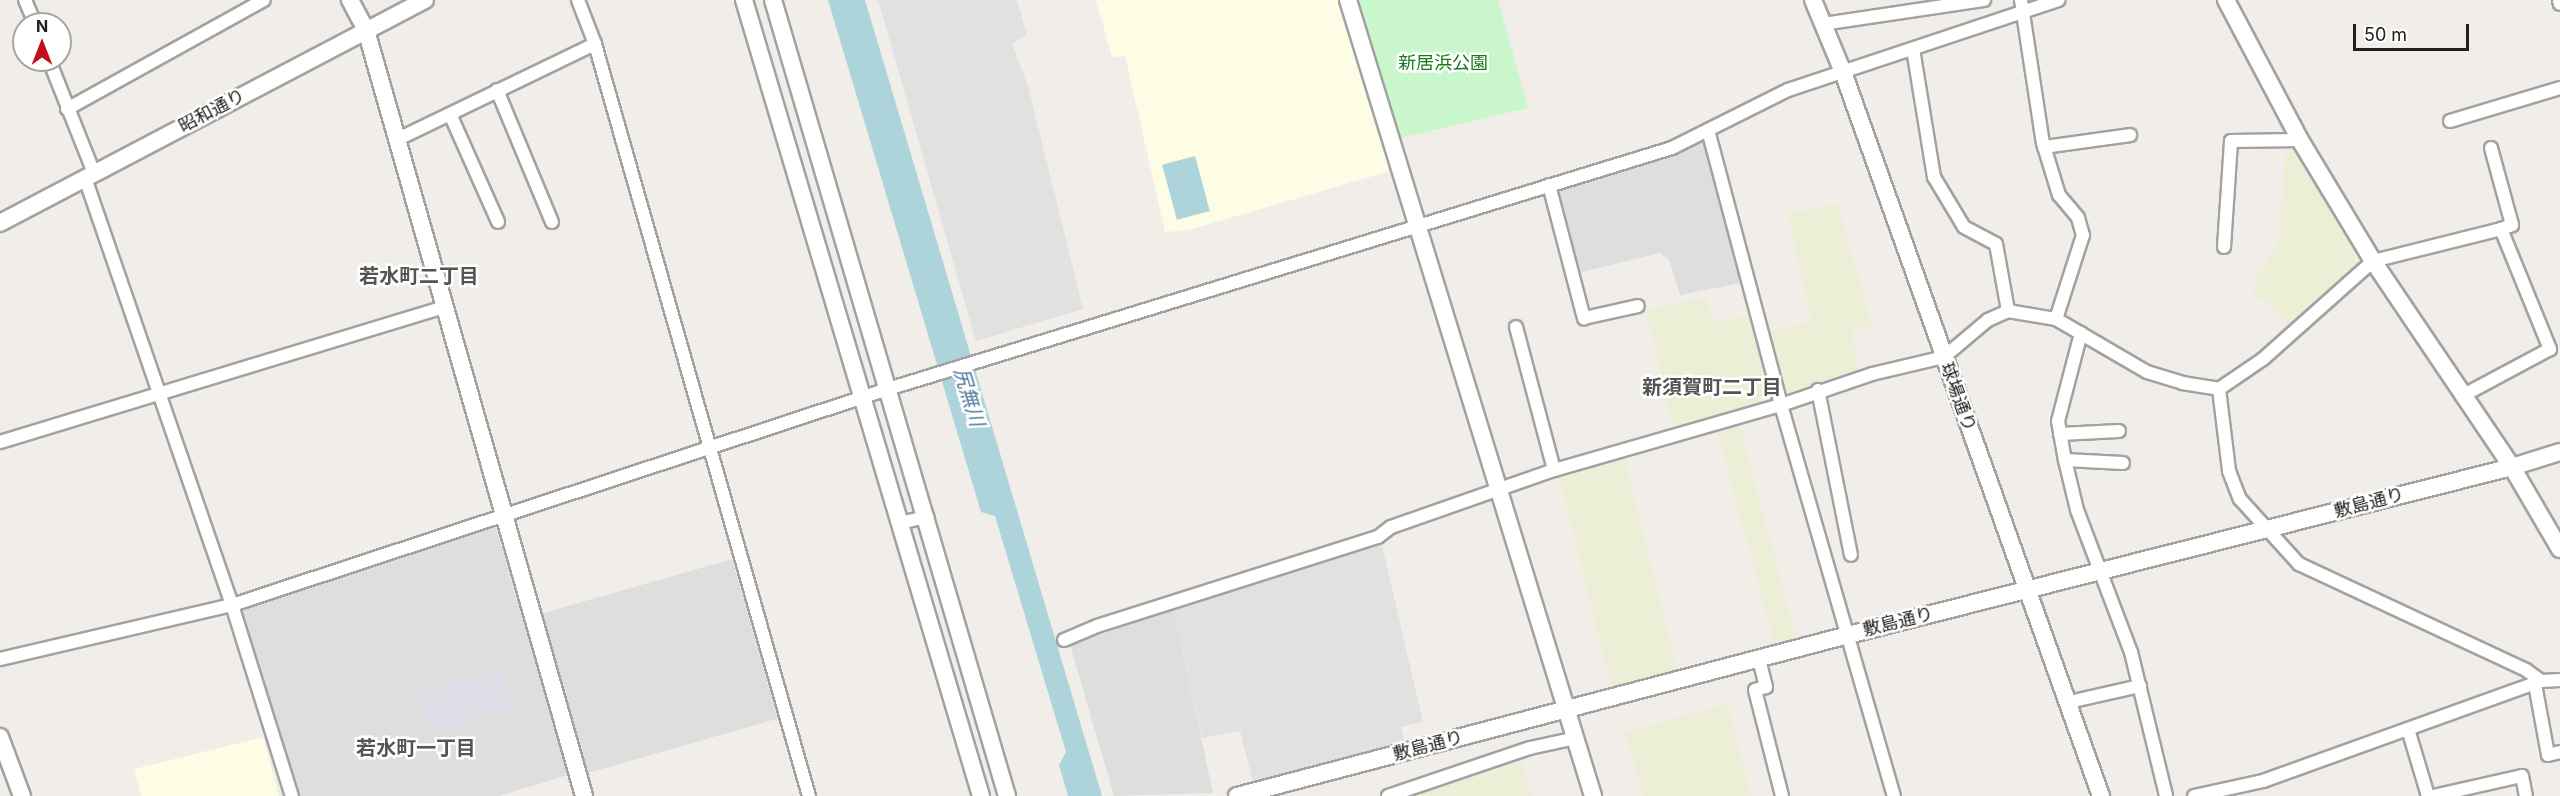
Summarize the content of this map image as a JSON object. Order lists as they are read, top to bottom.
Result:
{
  "streets": {
    "street": ["昭和通り", "球場通り", "敷島通り"]
  },
  "crossings": [
    ["球場通り", "敷島通り"]
  ],
  "districts": ["若水町二丁目", "新須賀町二丁目", "若水町一丁目"],
  "water": ["尻無川"],
  "parks": ["新居浜公園"],
  "scale_bar": "50 m",
  "north": "top"
}
